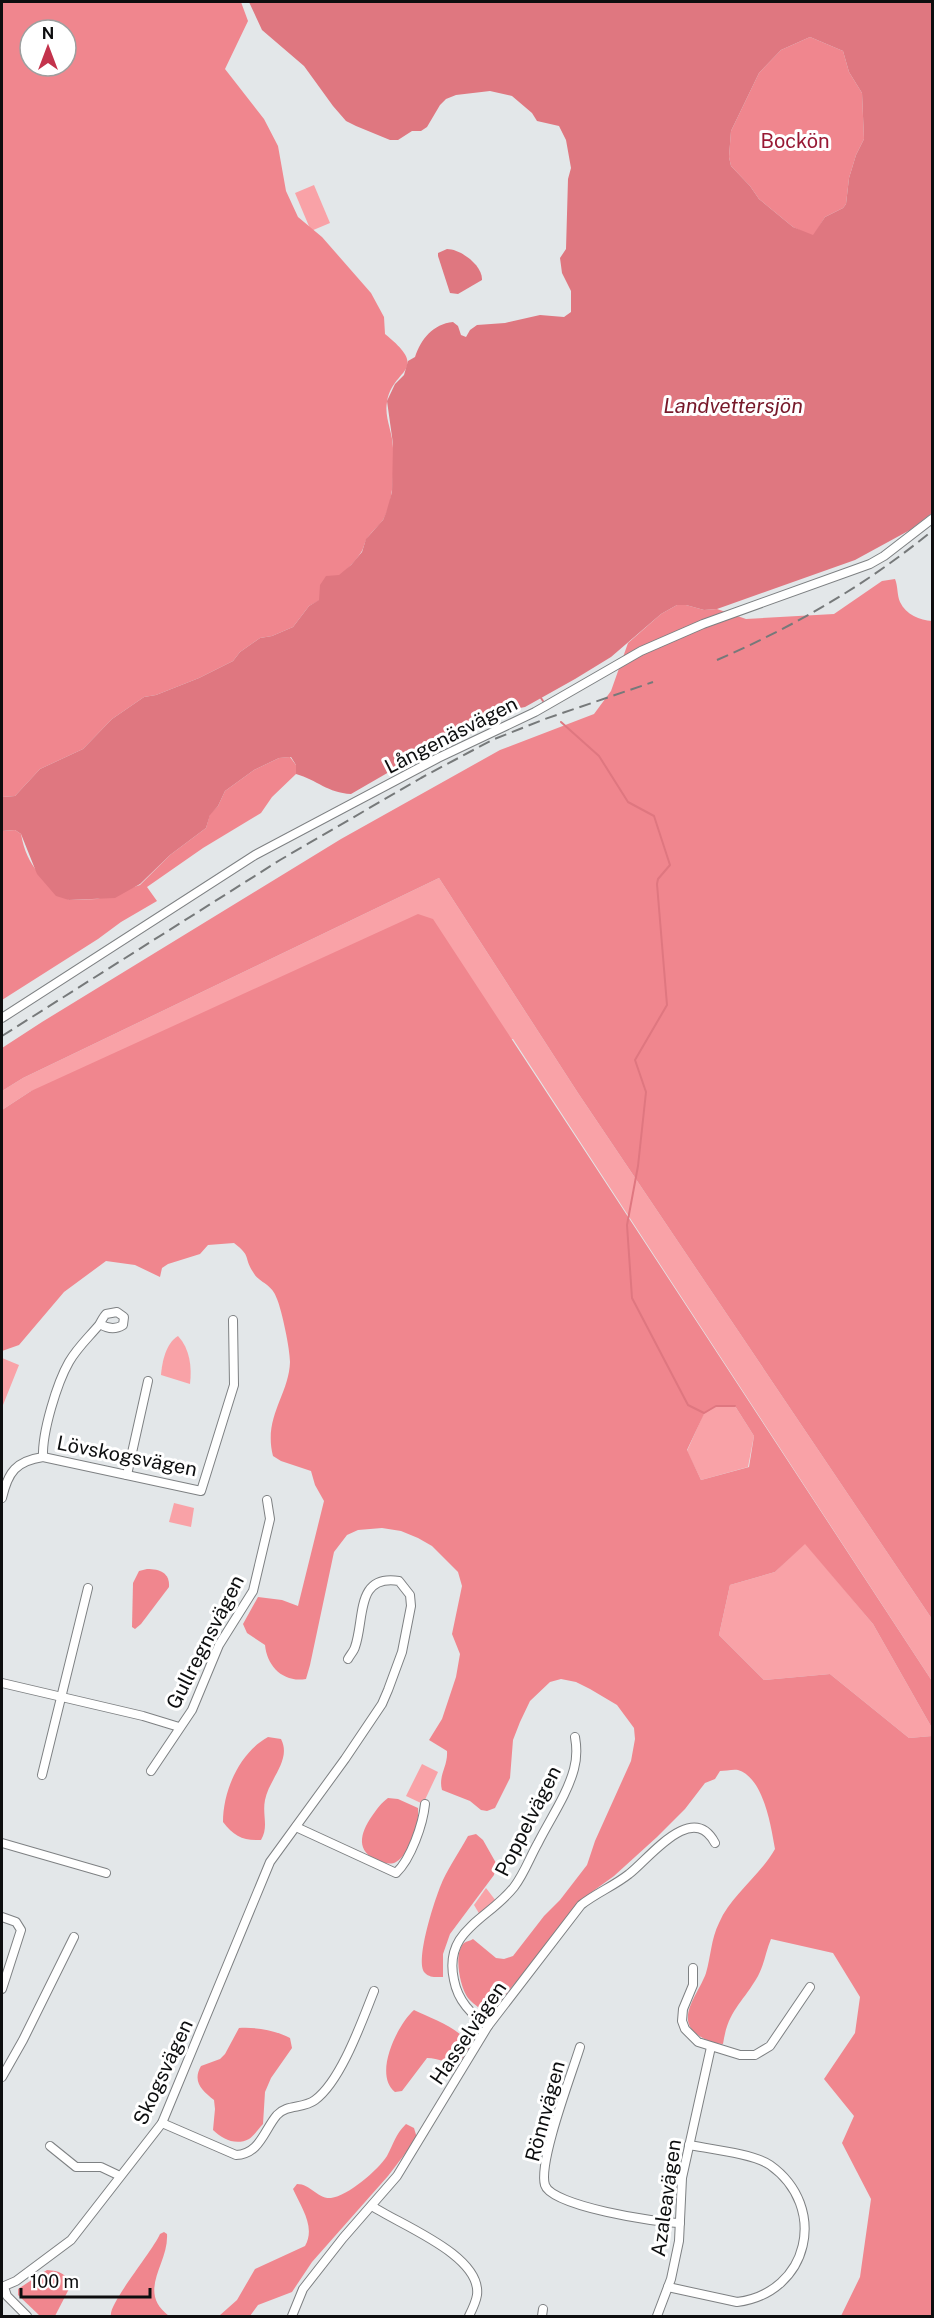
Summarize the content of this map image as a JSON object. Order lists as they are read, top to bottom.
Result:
{
  "streets": {
    "street": [
      "Långenäsvägen",
      "Lövskogsvägen",
      "Gullregnsvägen",
      "Poppelvägen",
      "Hasselvägen",
      "Skogsvägen",
      "Rönnvägen",
      "Azaleavägen"
    ]
  },
  "crossings": [
    ["Poppelvägen", "Hasselvägen"],
    ["Rönnvägen", "Azaleavägen"]
  ],
  "water": ["Landvettersjön"],
  "parks": ["Bockön"],
  "scale_bar": "100 m",
  "north": "top"
}
